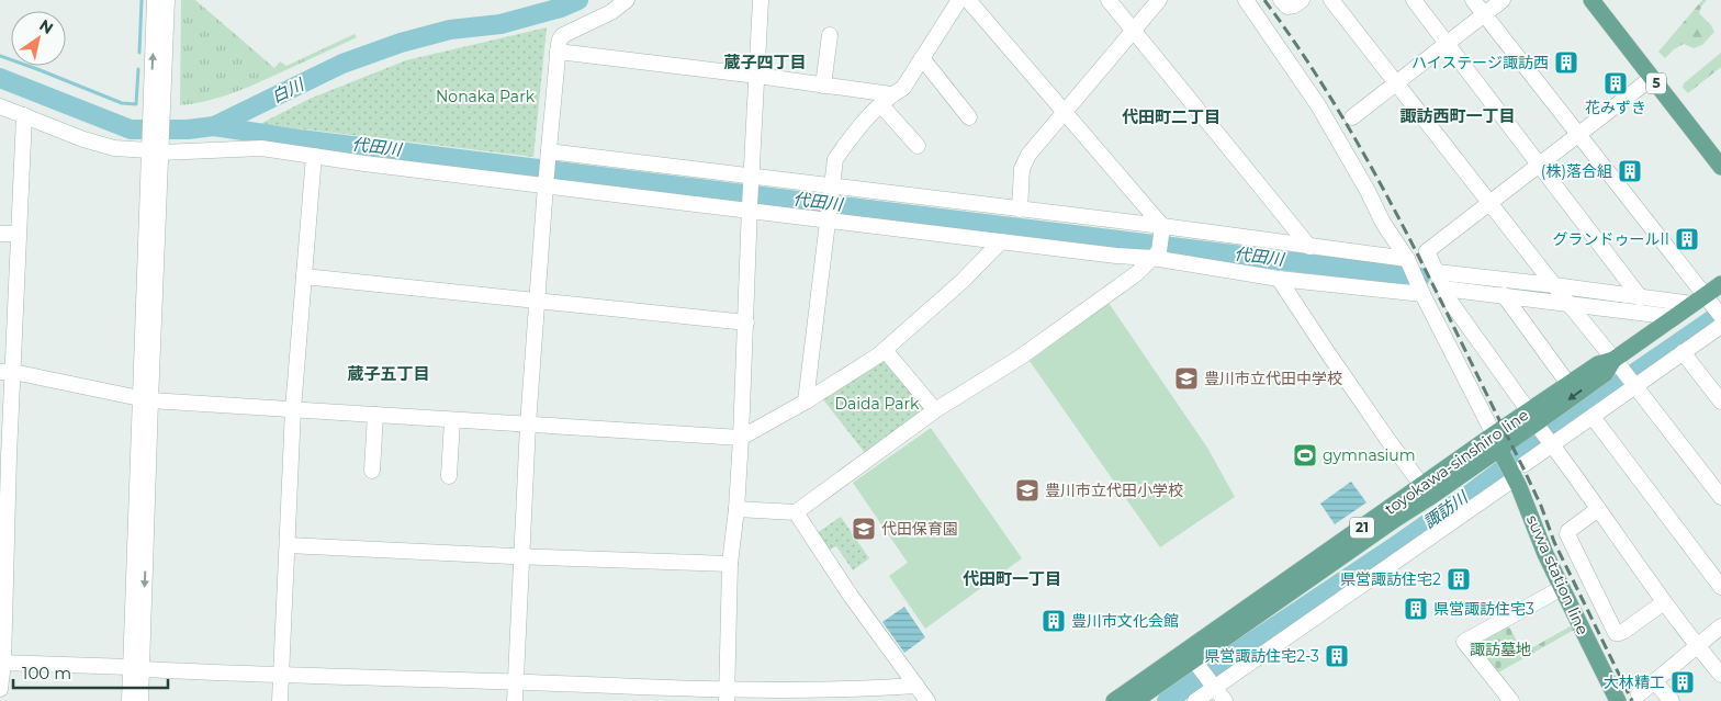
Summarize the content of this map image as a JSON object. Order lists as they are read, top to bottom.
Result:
{
  "streets": {
    "main road": [
      "5",
      "toyokawa-sinshiro line",
      "21",
      "suwa station line"
    ]
  },
  "crossings": [
    ["toyokawa-sinshiro line", "suwa station line"]
  ],
  "districts": [
    "蔵子四丁目",
    "諏訪西町一丁目",
    "代田町二丁目",
    "蔵子五丁目",
    "代田町一丁目"
  ],
  "water": ["白川", "代田川", "諏訪川"],
  "parks": ["Nonaka Park", "Daida Park", "諏訪墓地"],
  "places": {
    "building": [
      "ハイステージ諏訪西",
      "花みずき",
      "(株)落合組",
      "グランドゥールII",
      "県営諏訪住宅2",
      "県営諏訪住宅3",
      "豊川市文化会館",
      "県営諏訪住宅2-3",
      "大林精工"
    ],
    "school or university": ["豊川市立代田中学校", "豊川市立代田小学校", "代田保育園"],
    "sports": ["gymnasium"]
  },
  "scale_bar": "100 m",
  "north": "top right"
}
